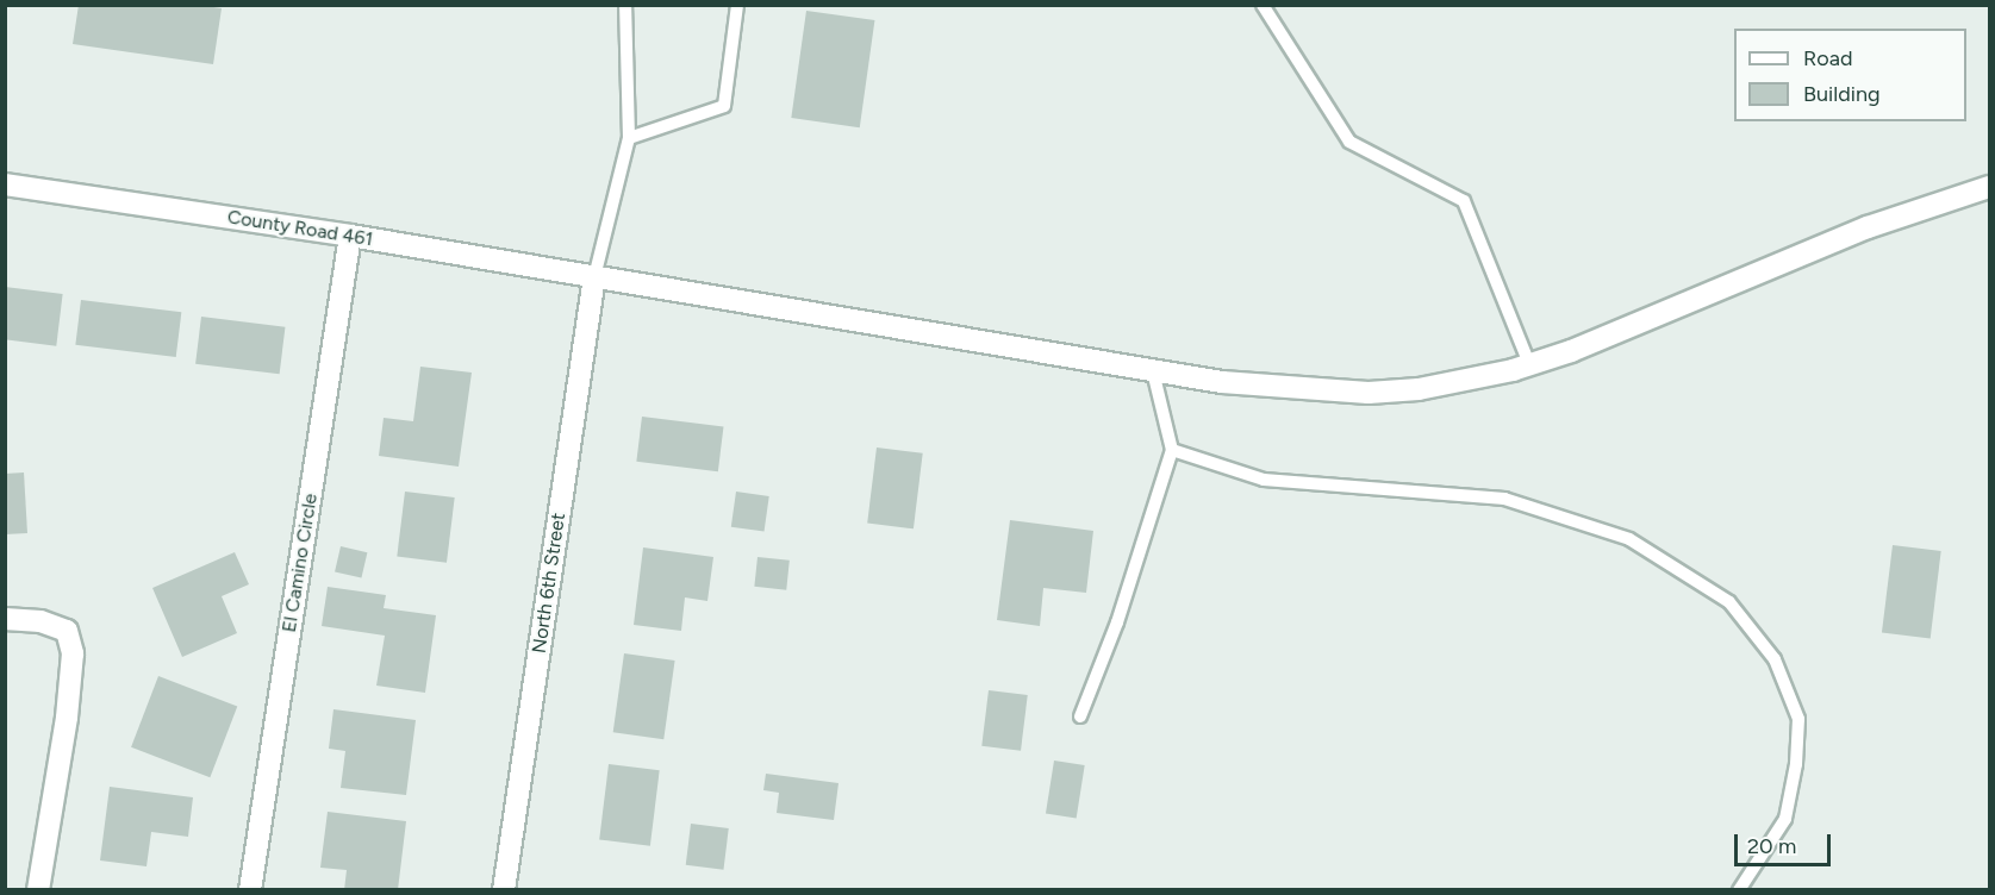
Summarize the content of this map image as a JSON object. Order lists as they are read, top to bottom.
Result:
{
  "streets": {
    "main road": ["County Road 461", "El Camino Circle", "North 6th Street"]
  },
  "crossings": [
    ["County Road 461", "El Camino Circle"],
    ["County Road 461", "North 6th Street"]
  ],
  "legend": ["Road", "Building"],
  "scale_bar": "20 m"
}
